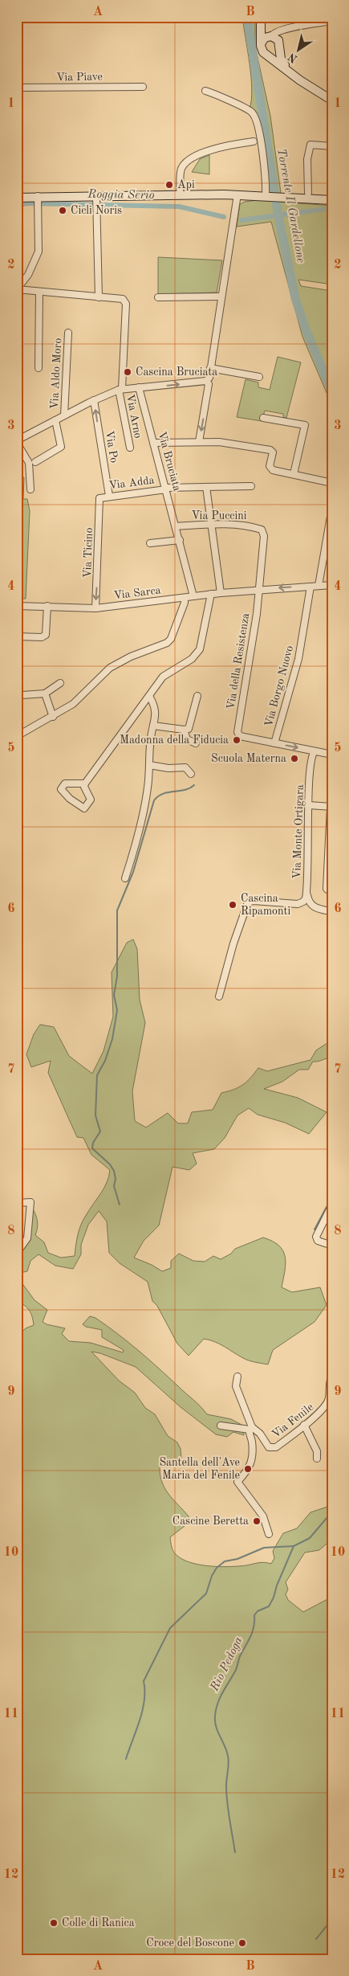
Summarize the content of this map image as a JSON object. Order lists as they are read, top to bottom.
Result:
{
  "streets": {
    "street": [
      "Via Piave",
      "Via Aldo Moro",
      "Via Arno",
      "Via Po",
      "Via Bruciata",
      "Via Adda",
      "Via Puccini",
      "Via Ticino",
      "Via Sarca",
      "Via della Resistenza",
      "Via Borgo Nuovo",
      "Via Monte Ortigara",
      "Via Fenile"
    ]
  },
  "crossings": [
    ["Via Po", "Via Adda"],
    ["Via Bruciata", "Via Adda"],
    ["Via Bruciata", "Via Puccini"],
    ["Via Bruciata", "Via Sarca"],
    ["Via Adda", "Via Ticino"],
    ["Via Puccini", "Via della Resistenza"],
    ["Via Ticino", "Via Sarca"],
    ["Via Sarca", "Via della Resistenza"],
    ["Via Sarca", "Via Borgo Nuovo"],
    ["Via della Resistenza", "Via Borgo Nuovo"]
  ],
  "one_way": ["Via Po", "Via Ticino"],
  "water": ["Roggia Serio", "Torrente Il Gardellone", "Rio Pedoga"],
  "places": [
    "Api",
    "Cicli Noris",
    "Cascina Bruciata",
    "Madonna della Fiducia",
    "Scuola Materna",
    "Cascina Ripamonti",
    "Santella dell'Ave Maria del Fenile",
    "Cascine Beretta",
    "Colle di Ranica",
    "Croce del Boscone"
  ],
  "north": "bottom left",
  "grid": {
    "columns": ["A", "B"],
    "rows": [
      "1",
      "2",
      "3",
      "4",
      "5",
      "6",
      "7",
      "8",
      "9",
      "10",
      "11",
      "12"
    ]
  }
}
